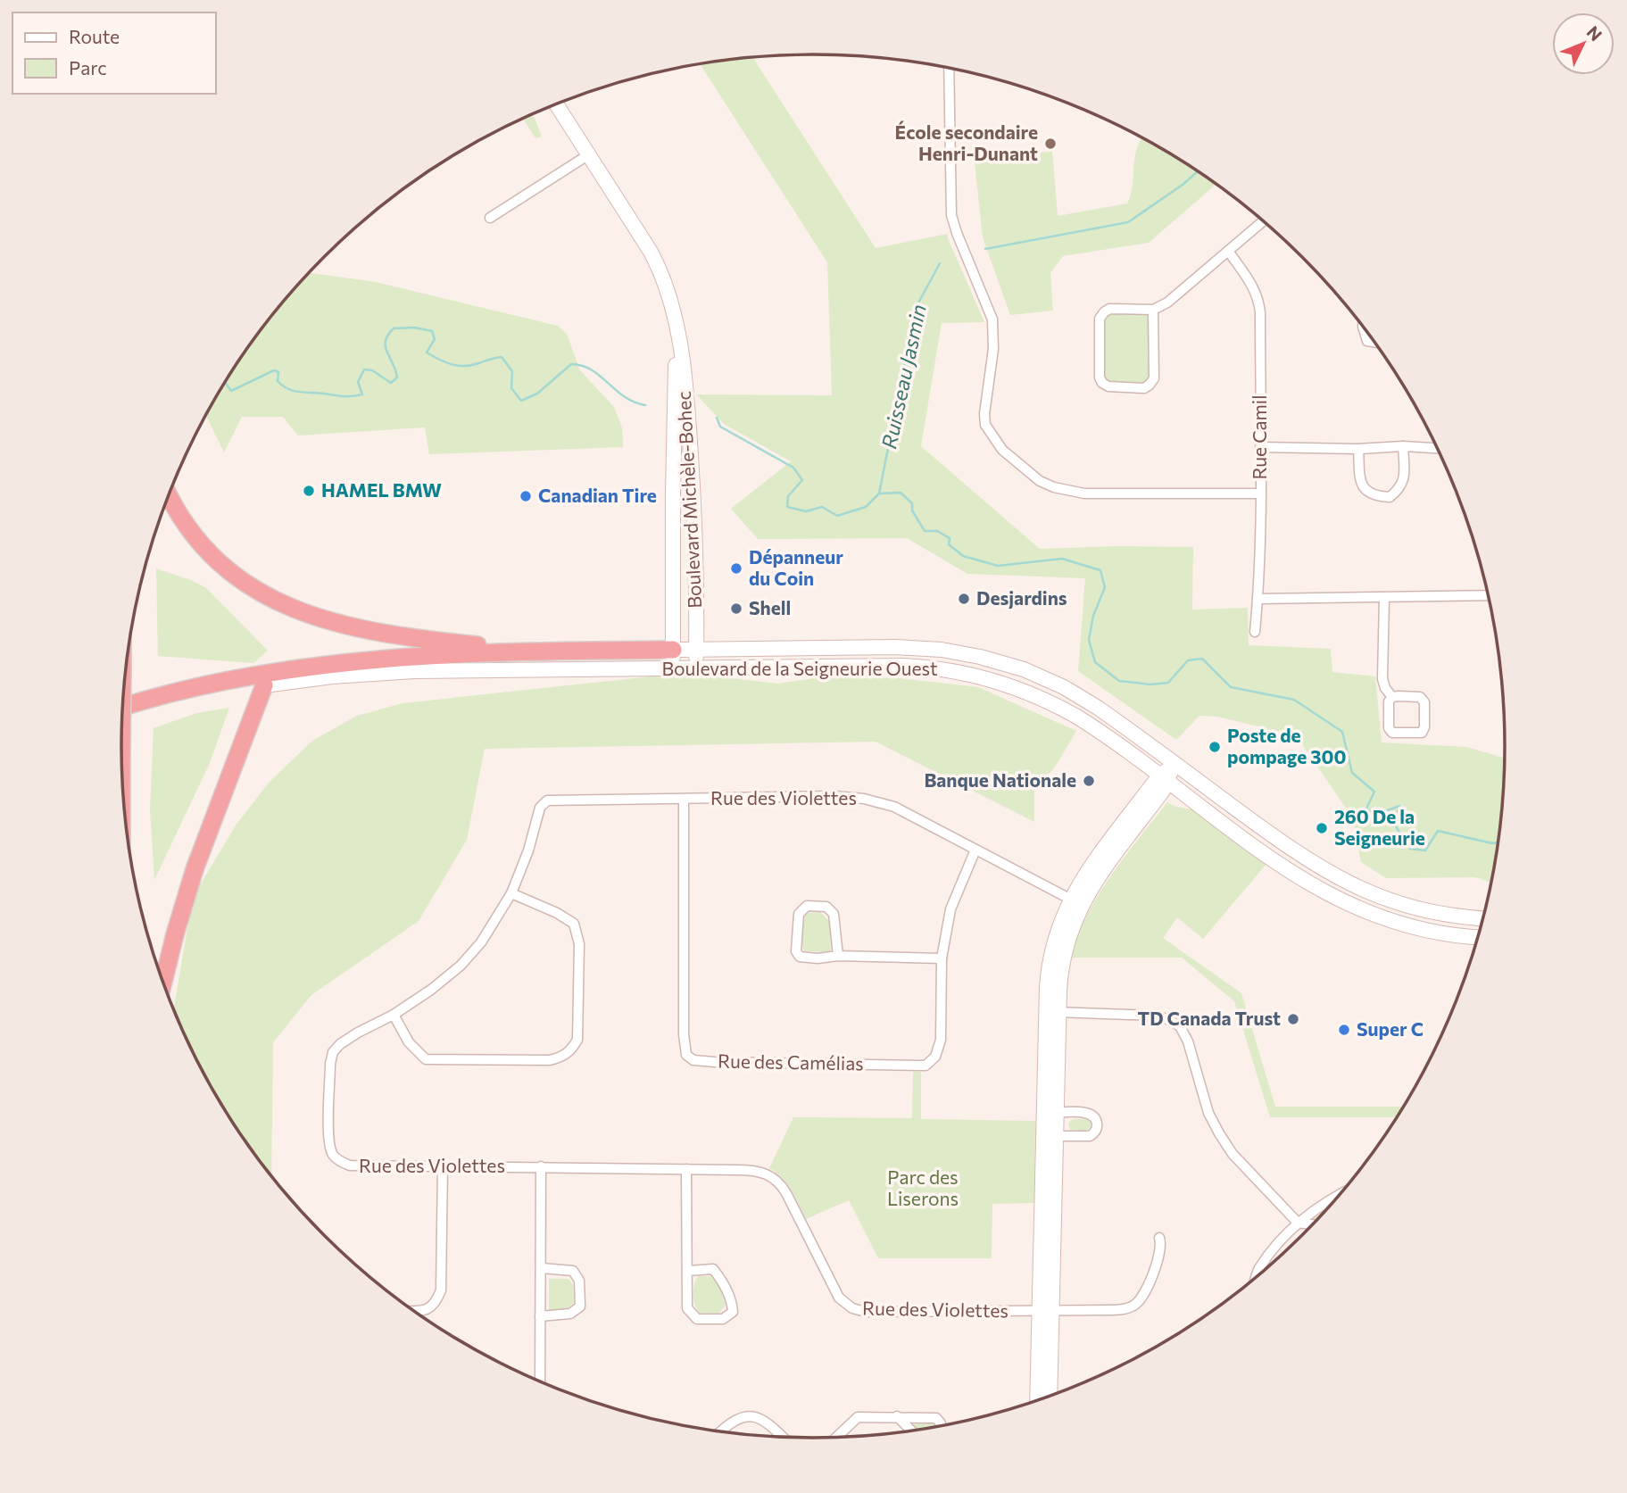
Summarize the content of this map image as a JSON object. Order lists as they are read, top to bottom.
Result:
{
  "streets": {
    "main road": ["Boulevard Michèle-Bohec", "Boulevard de la Seigneurie Ouest"],
    "street": ["Rue Camil", "Rue des Violettes", "Rue des Camélias"]
  },
  "crossings": [
    ["Boulevard Michèle-Bohec", "Boulevard de la Seigneurie Ouest"],
    ["Rue des Violettes", "Rue des Camélias"]
  ],
  "water": ["Ruisseau Jasmin"],
  "parks": ["Parc des Liserons"],
  "places": [
    "École secondaire Henri-Dunant",
    "HAMEL BMW",
    "Canadian Tire",
    "Dépanneur du Coin",
    "Desjardins",
    "Shell",
    "Poste de pompage 300",
    "Banque Nationale",
    "260 De la Seigneurie",
    "TD Canada Trust",
    "Super C"
  ],
  "legend": ["Route", "Parc"],
  "north": "top right"
}
